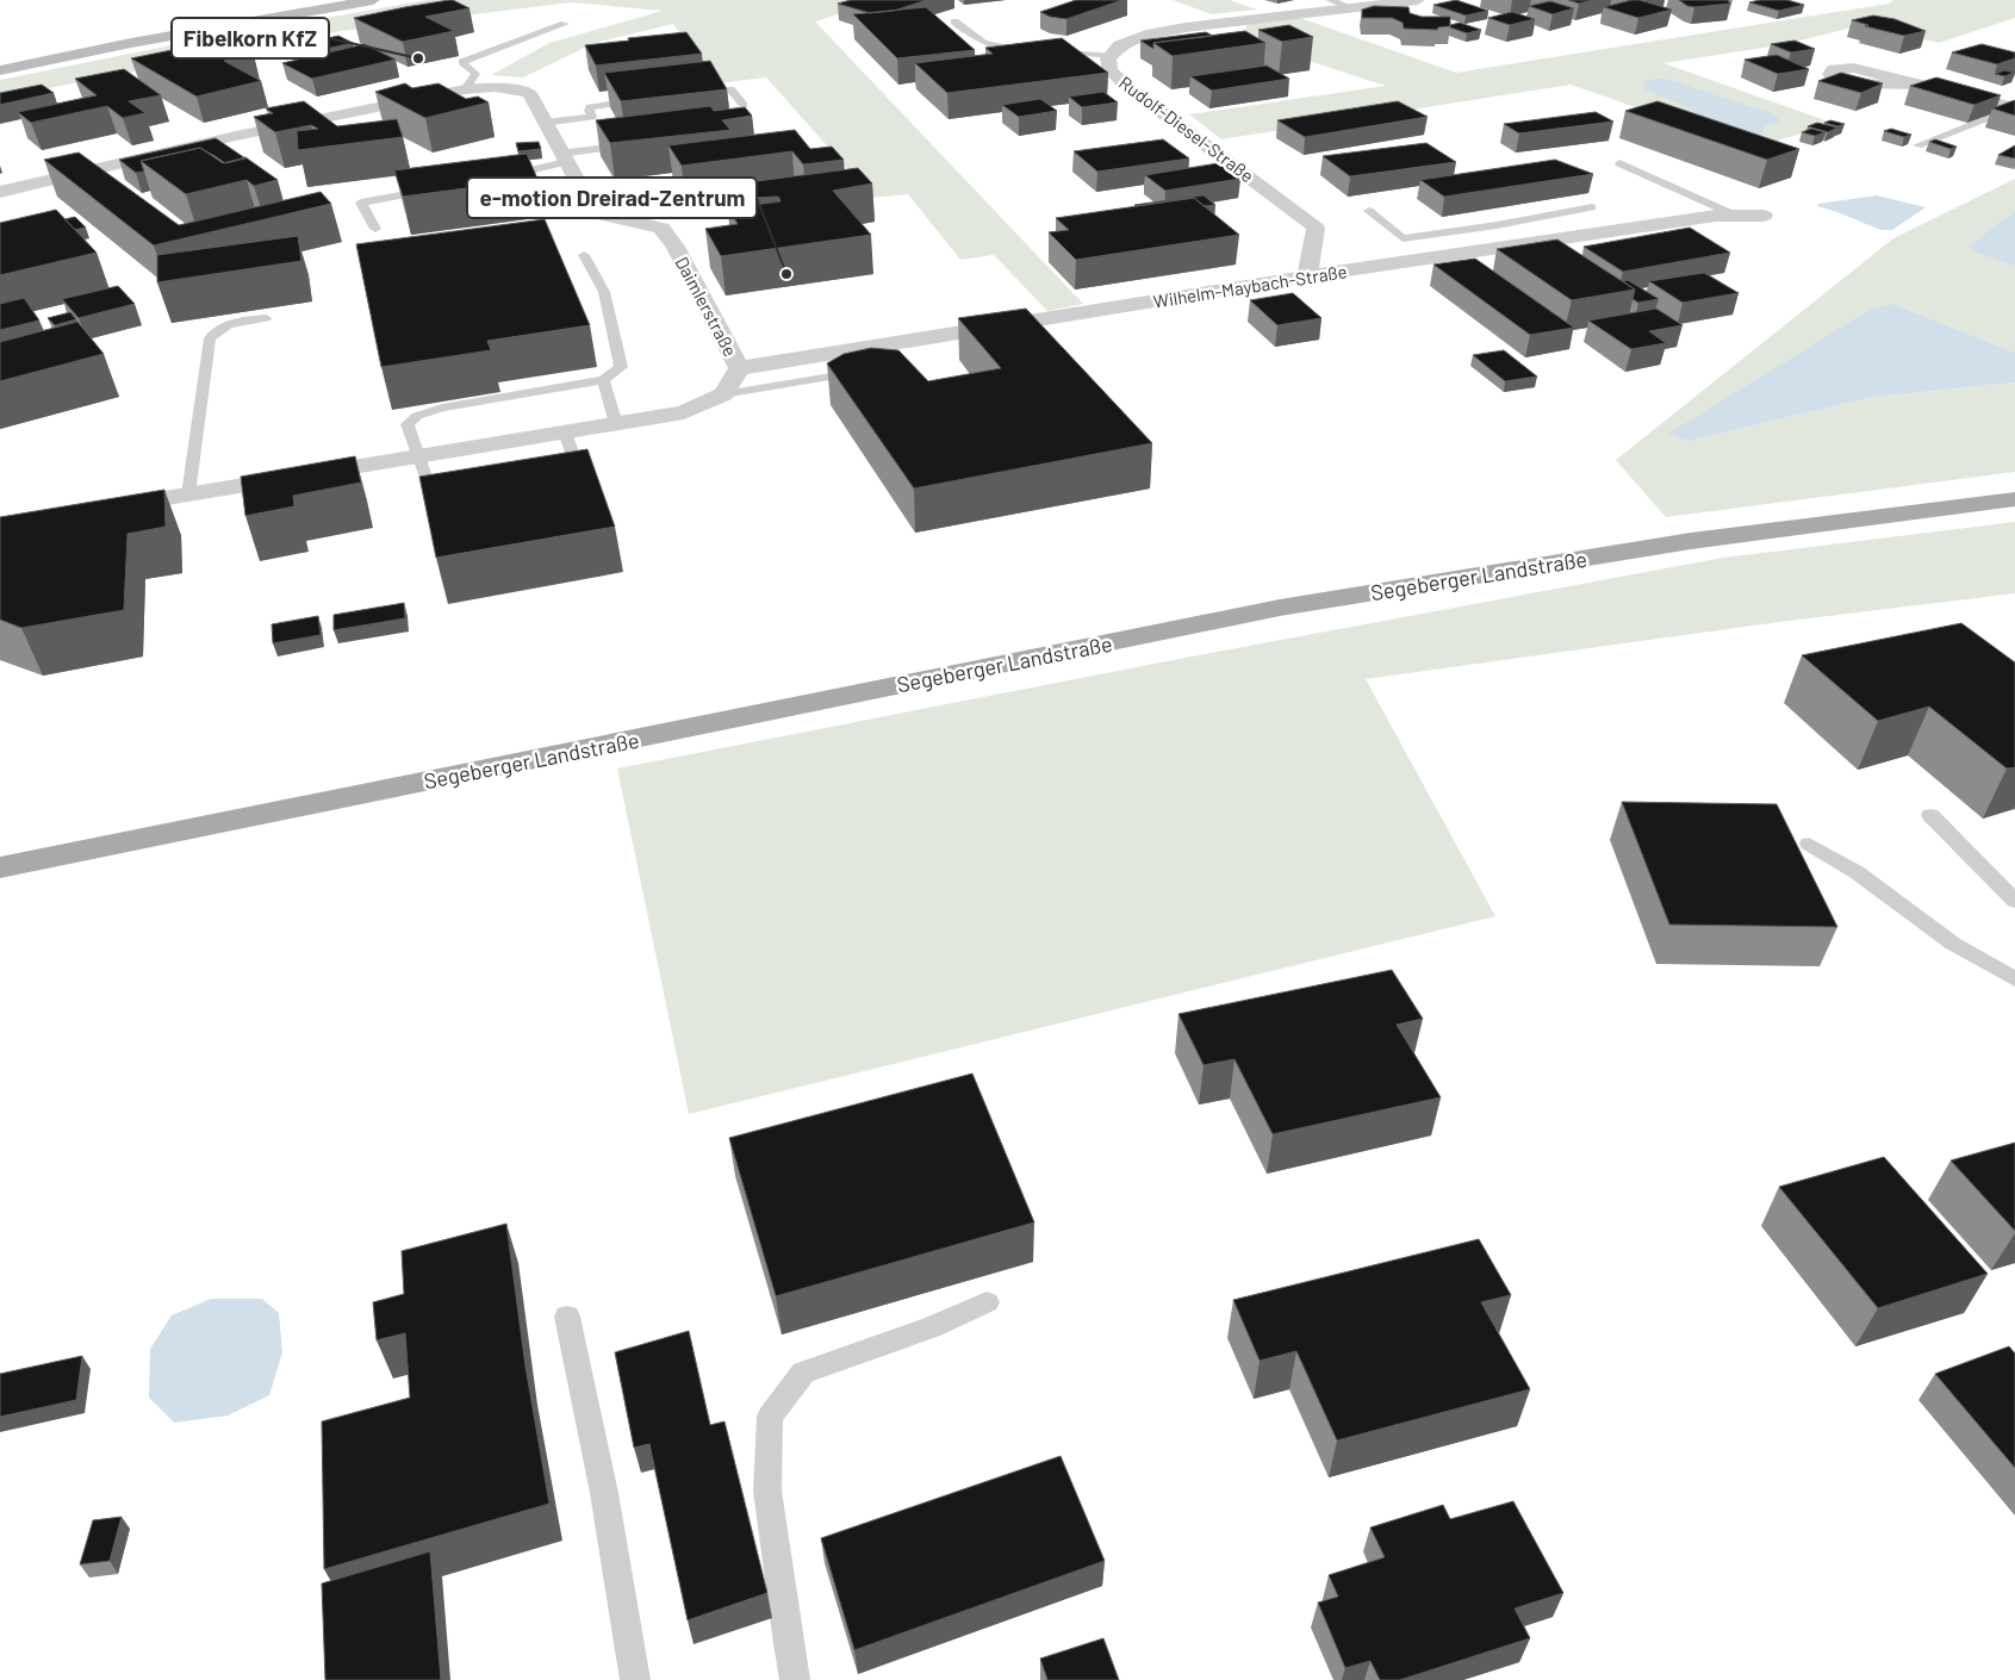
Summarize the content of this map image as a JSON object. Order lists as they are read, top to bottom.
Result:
{
  "streets": {
    "main road": ["Segeberger Landstraße"],
    "street": ["Rudolf-Diesel-Straße", "Wilhelm-Maybach-Straße", "Daimlerstraße"]
  },
  "crossings": [
    ["Rudolf-Diesel-Straße", "Wilhelm-Maybach-Straße"],
    ["Wilhelm-Maybach-Straße", "Daimlerstraße"]
  ],
  "places": ["Fibelkorn KfZ", "e-motion Dreirad-Zentrum"]
}
